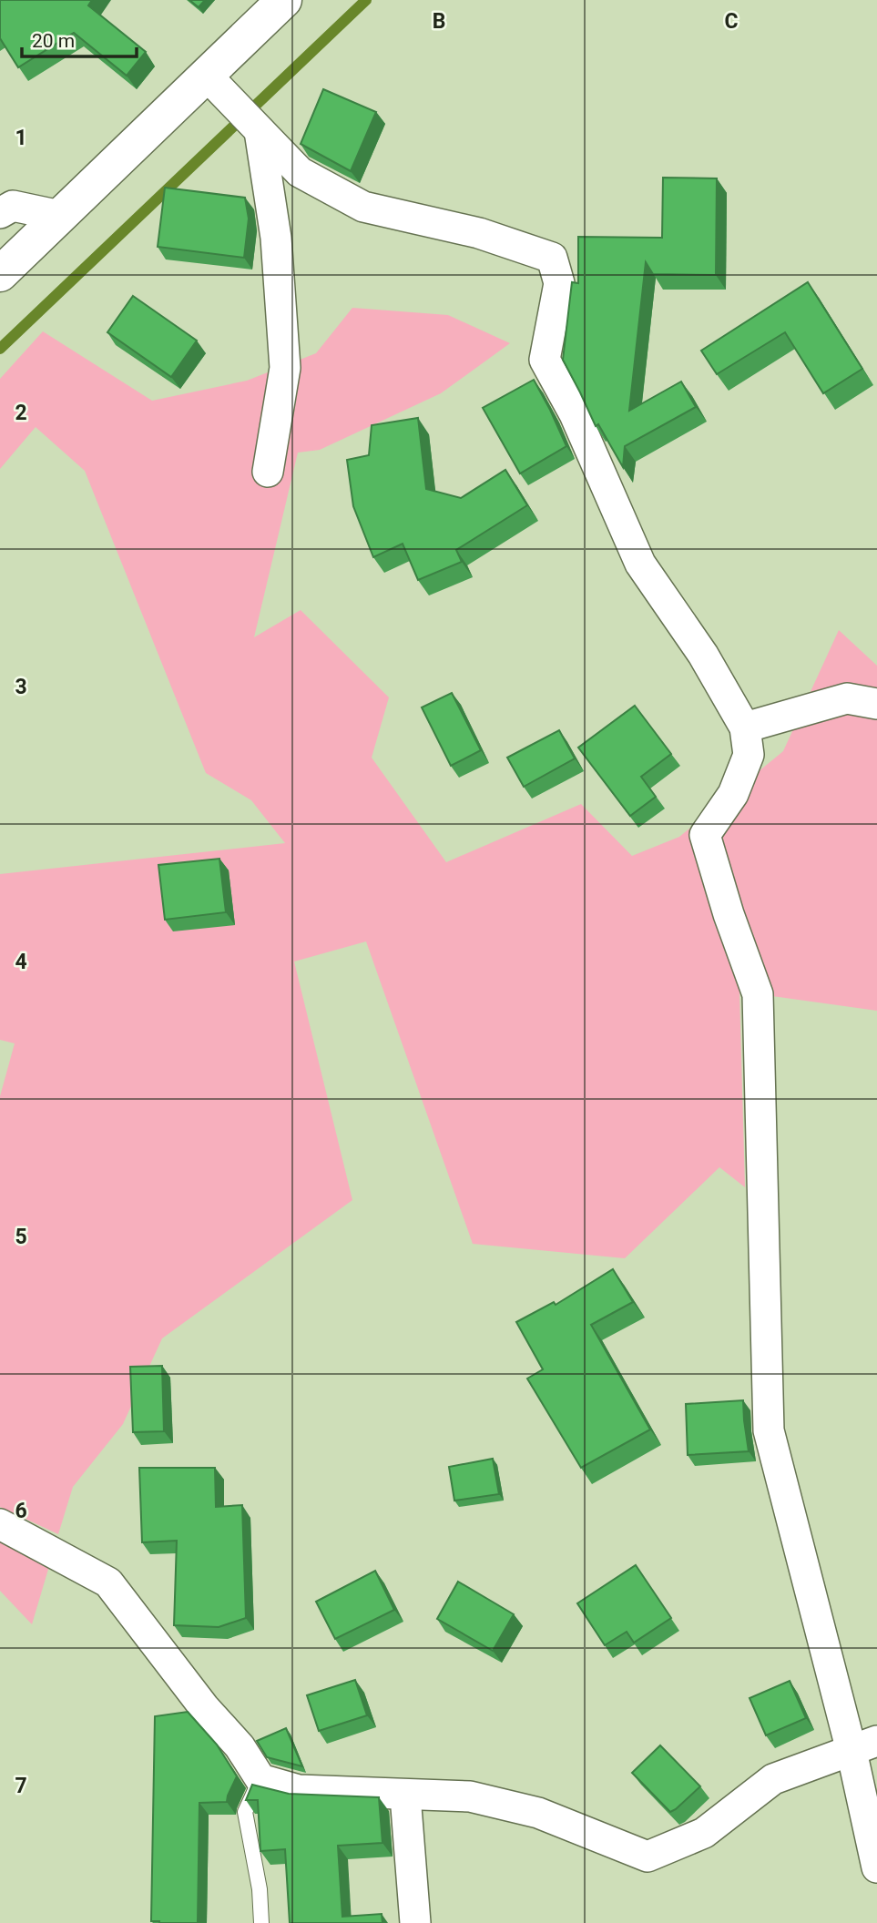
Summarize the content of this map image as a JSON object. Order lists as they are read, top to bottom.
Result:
{
  "scale_bar": "20 m",
  "grid": {
    "columns": ["B", "C"],
    "rows": [
      "1",
      "2",
      "3",
      "4",
      "5",
      "6",
      "7"
    ]
  }
}
